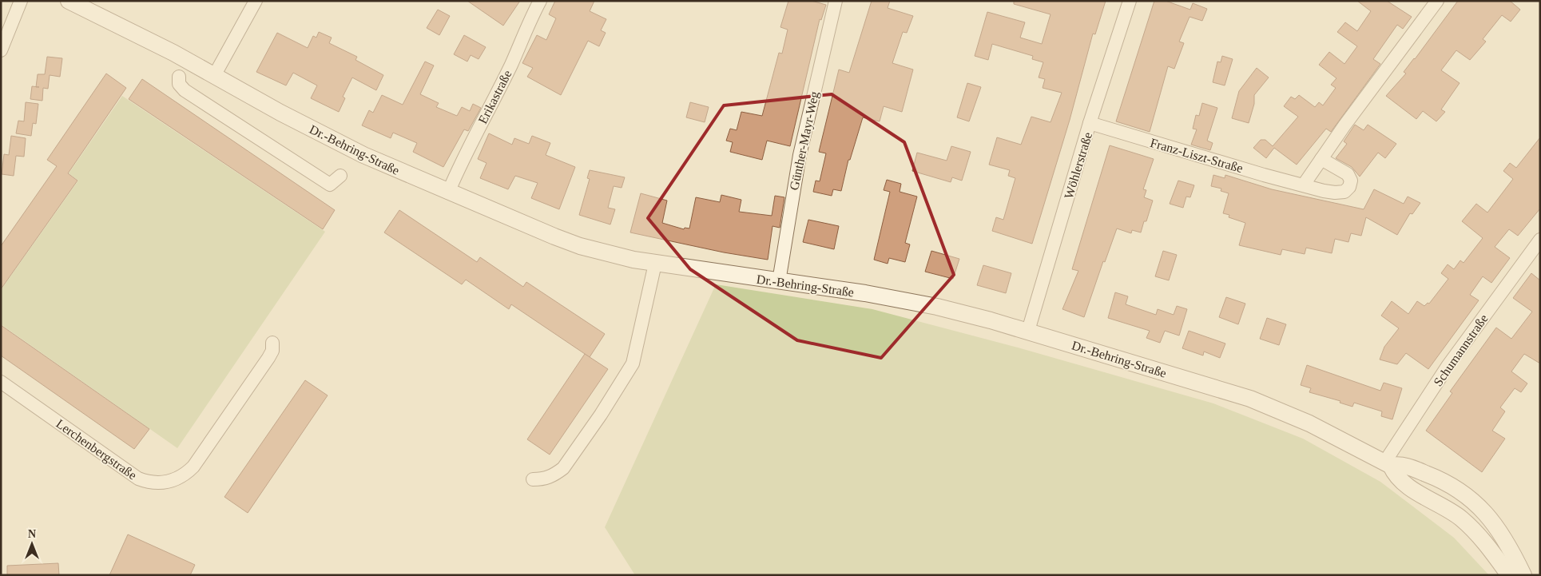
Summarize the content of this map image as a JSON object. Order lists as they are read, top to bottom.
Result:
{
  "streets": {
    "street": [
      "Erikastraße",
      "Günther-Mayr-Weg",
      "Dr.-Behring-Straße",
      "Franz-Liszt-Straße",
      "Wöhlerstraße",
      "Schumannstraße",
      "Lerchenbergstraße"
    ]
  },
  "crossings": [
    ["Erikastraße", "Dr.-Behring-Straße"],
    ["Günther-Mayr-Weg", "Dr.-Behring-Straße"],
    ["Dr.-Behring-Straße", "Wöhlerstraße"],
    ["Dr.-Behring-Straße", "Schumannstraße"],
    ["Franz-Liszt-Straße", "Wöhlerstraße"]
  ],
  "north": "top"
}
